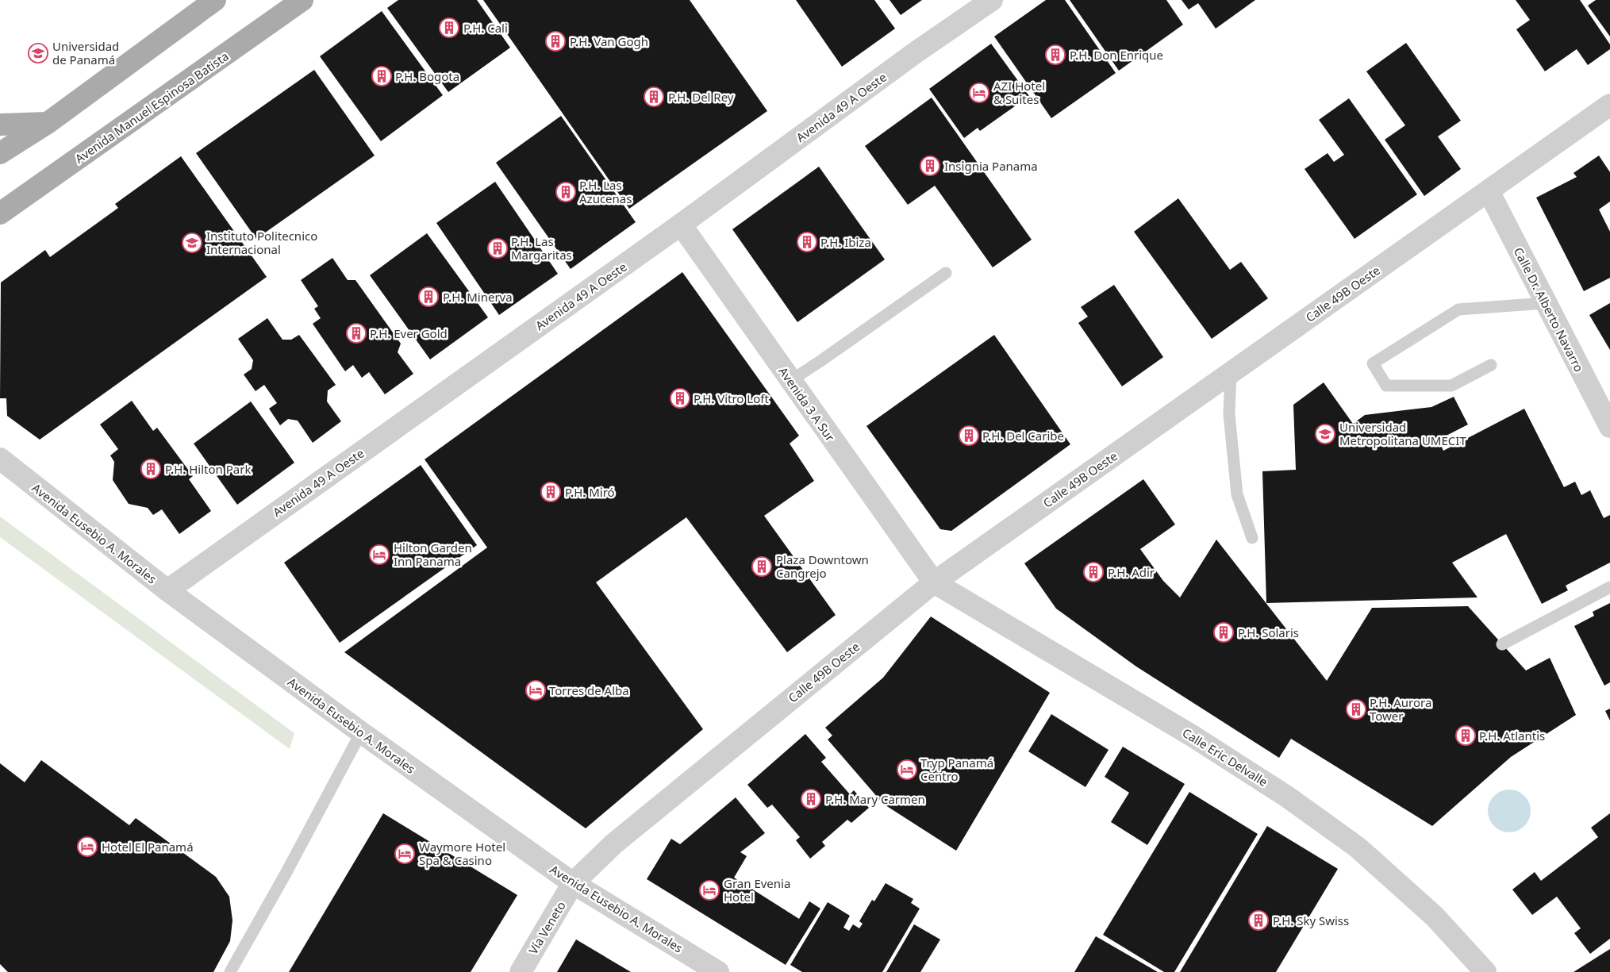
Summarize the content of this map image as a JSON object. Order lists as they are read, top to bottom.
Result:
{
  "streets": {
    "main road": ["Avenida Manuel Espinosa Batista"],
    "street": [
      "Avenida 49 A Oeste",
      "Calle 49B Oeste",
      "Calle Dr. Alberto Navarro",
      "Avenida 3 A Sur",
      "Avenida Eusebio A. Morales",
      "Calle Eric Delvalle",
      "Vía Veneto"
    ]
  },
  "crossings": [
    ["Avenida 49 A Oeste", "Avenida 3 A Sur"],
    ["Avenida 49 A Oeste", "Avenida Eusebio A. Morales"],
    ["Calle 49B Oeste", "Calle Dr. Alberto Navarro"],
    ["Calle 49B Oeste", "Avenida 3 A Sur"],
    ["Calle 49B Oeste", "Avenida Eusebio A. Morales"],
    ["Calle 49B Oeste", "Calle Eric Delvalle"],
    ["Calle 49B Oeste", "Vía Veneto"],
    ["Avenida 3 A Sur", "Calle Eric Delvalle"],
    ["Avenida Eusebio A. Morales", "Vía Veneto"]
  ],
  "places": {
    "building": [
      "P.H. Cali",
      "P.H. Van Gogh",
      "P.H. Don Enrique",
      "P.H. Bogota",
      "P.H. Del Rey",
      "Insignia Panama",
      "P.H. Las Azucenas",
      "P.H. Ibiza",
      "P.H. Las Margaritas",
      "P.H. Minerva",
      "P.H. Ever Gold",
      "P.H. Vitro Loft",
      "P.H. Del Caribe",
      "P.H. Hilton Park",
      "P.H. Miró",
      "Plaza Downtown Cangrejo",
      "P.H. Adir",
      "P.H. Solaris",
      "P.H. Aurora Tower",
      "P.H. Atlantis",
      "P.H. Mary Carmen",
      "P.H. Sky Swiss"
    ],
    "school or university": ["Universidad de Panamá", "Instituto Politecnico Internacional", "Universidad Metropolitana UMECIT"],
    "hotel": [
      "AZI Hotel & Suites",
      "Hilton Garden Inn Panama",
      "Torres de Alba",
      "Tryp Panamá Centro",
      "Hotel El Panamá",
      "Waymore Hotel Spa & Casino",
      "Gran Evenia Hotel"
    ]
  }
}
